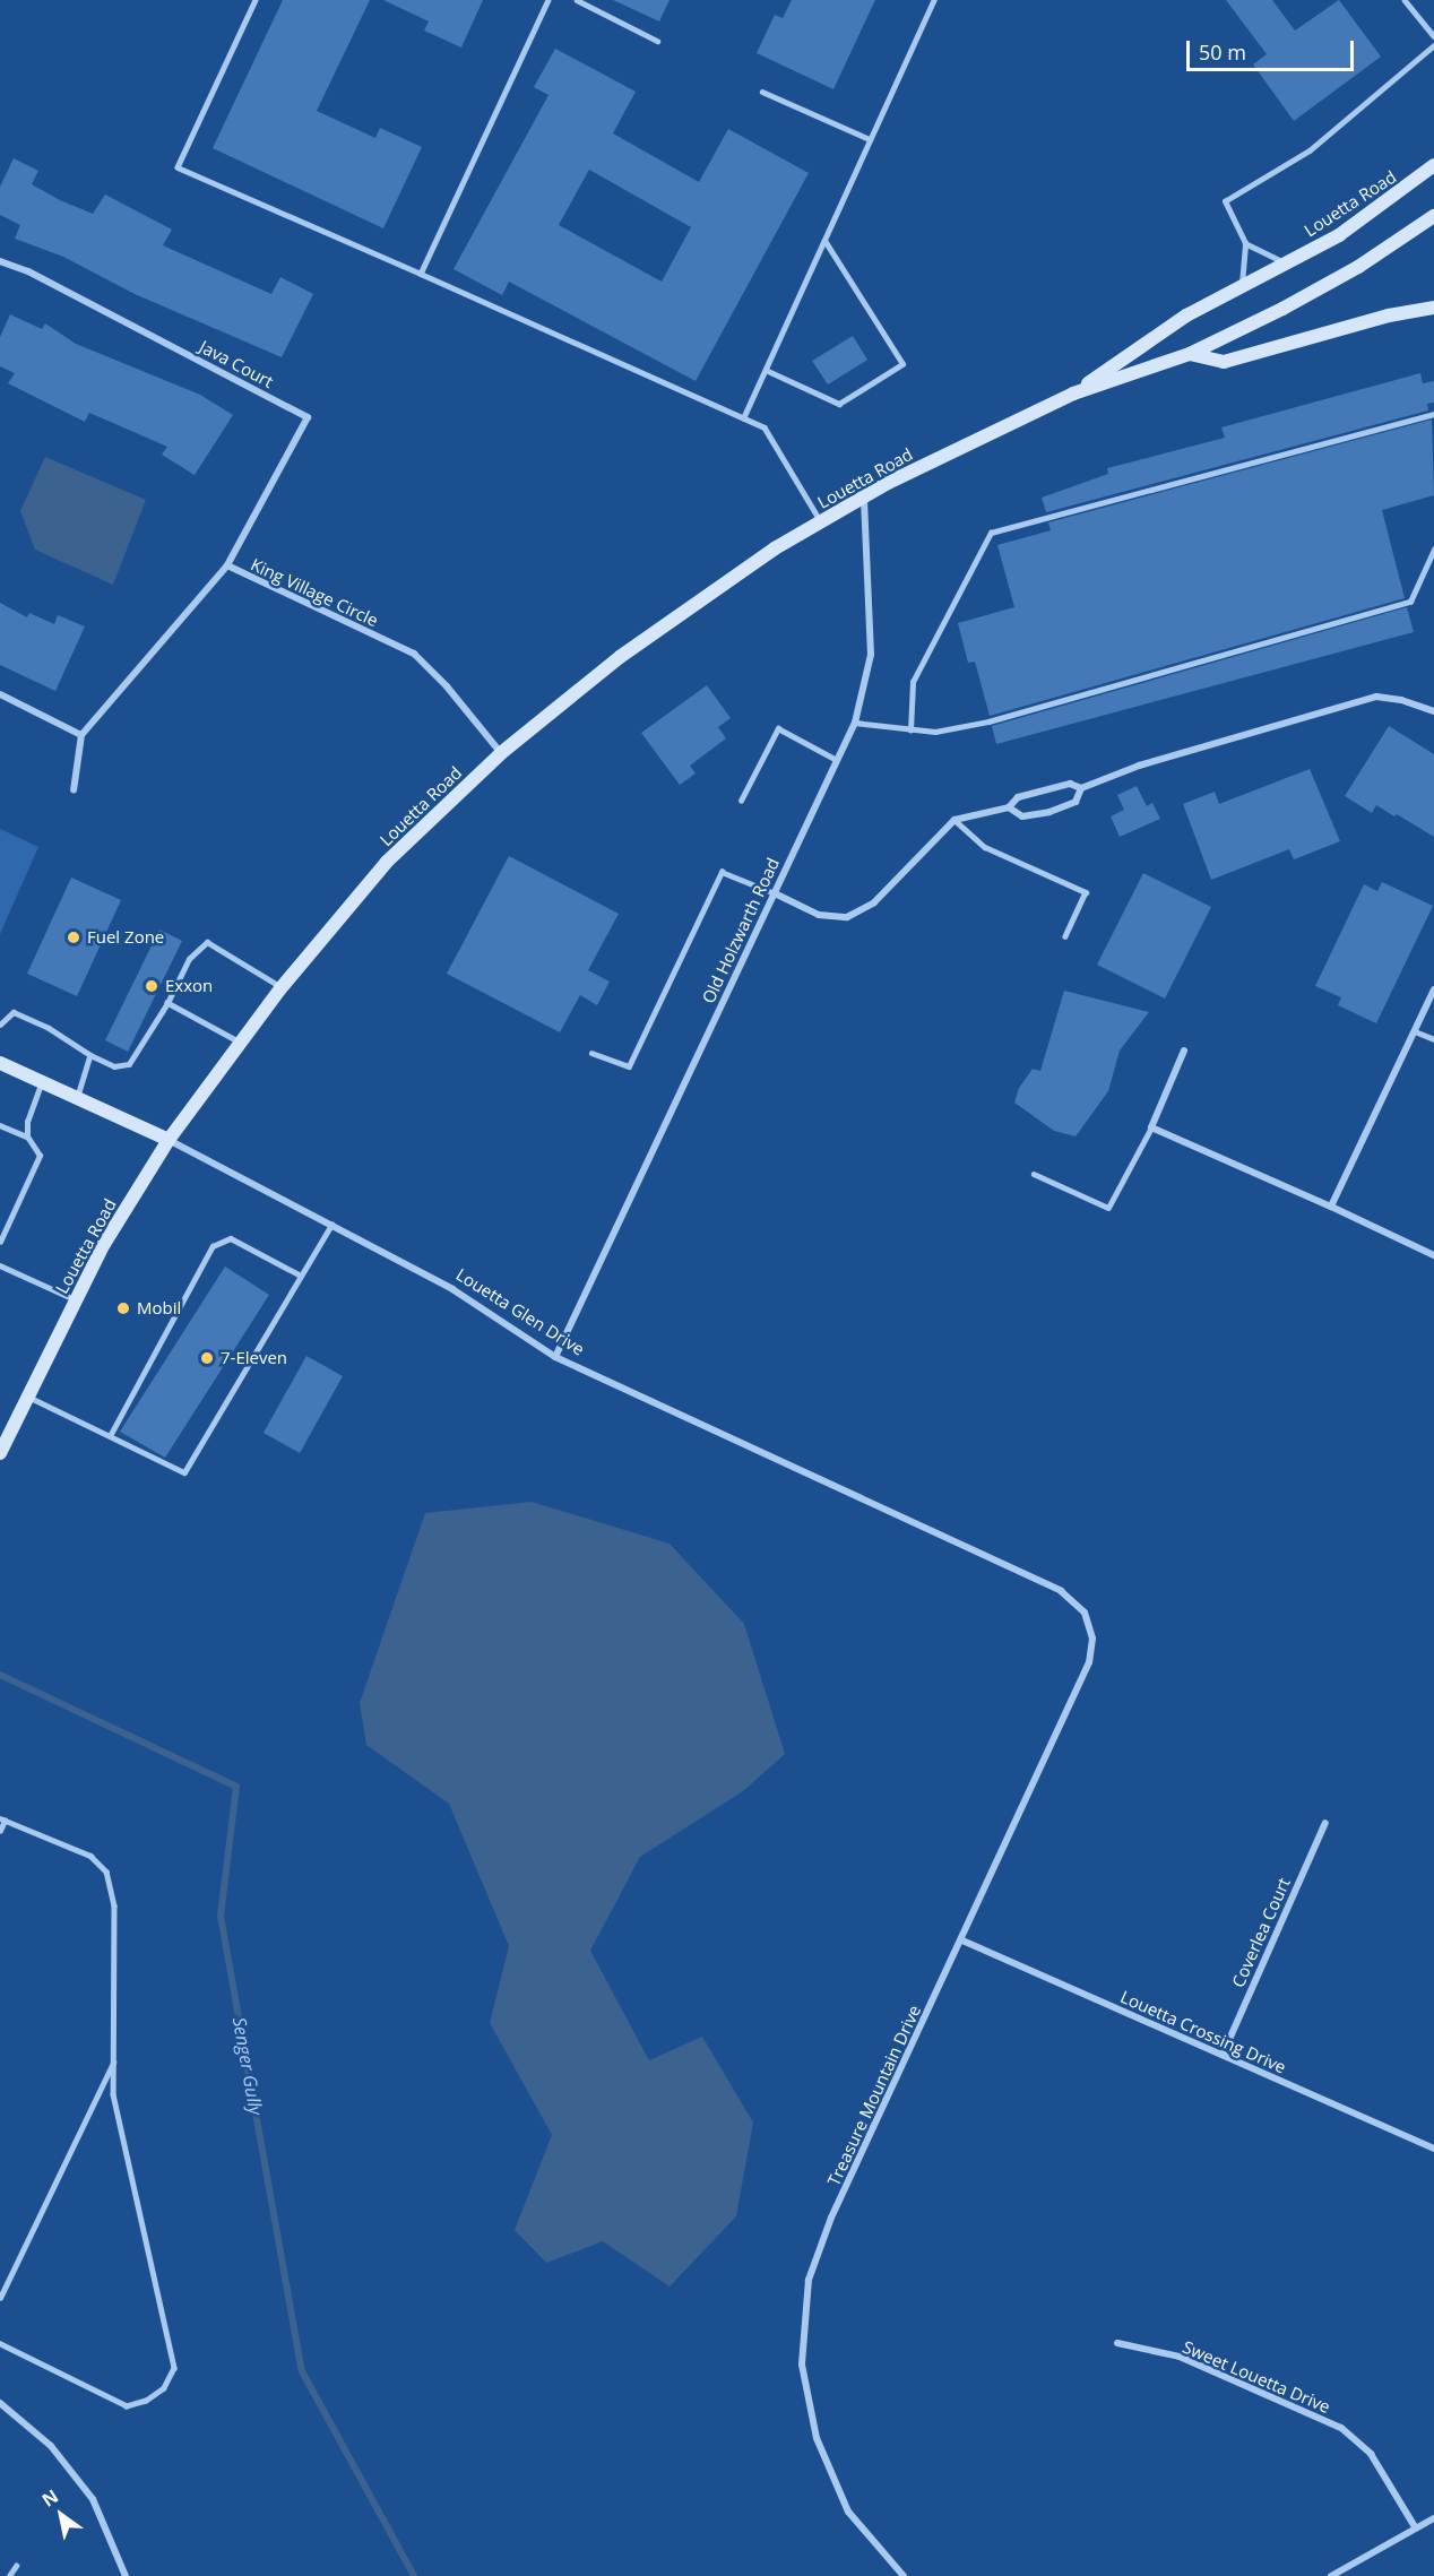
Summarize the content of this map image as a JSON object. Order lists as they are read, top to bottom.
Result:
{
  "streets": {
    "main road": ["Louetta Road", "Louetta Glen Drive"],
    "street": [
      "Java Court",
      "King Village Circle",
      "Old Holzwarth Road",
      "Coverlea Court",
      "Louetta Crossing Drive",
      "Treasure Mountain Drive",
      "Sweet Louetta Drive"
    ]
  },
  "crossings": [
    ["Louetta Road", "King Village Circle"],
    ["Louetta Road", "Old Holzwarth Road"],
    ["Louetta Road", "Louetta Glen Drive"],
    ["Java Court", "King Village Circle"],
    ["Old Holzwarth Road", "Louetta Glen Drive"],
    ["Louetta Glen Drive", "Treasure Mountain Drive"],
    ["Coverlea Court", "Louetta Crossing Drive"],
    ["Louetta Crossing Drive", "Treasure Mountain Drive"]
  ],
  "water": ["Senger Gully"],
  "places": [
    "Fuel Zone",
    "Exxon",
    "Mobil",
    "7-Eleven"
  ],
  "scale_bar": "50 m",
  "north": "top left"
}
